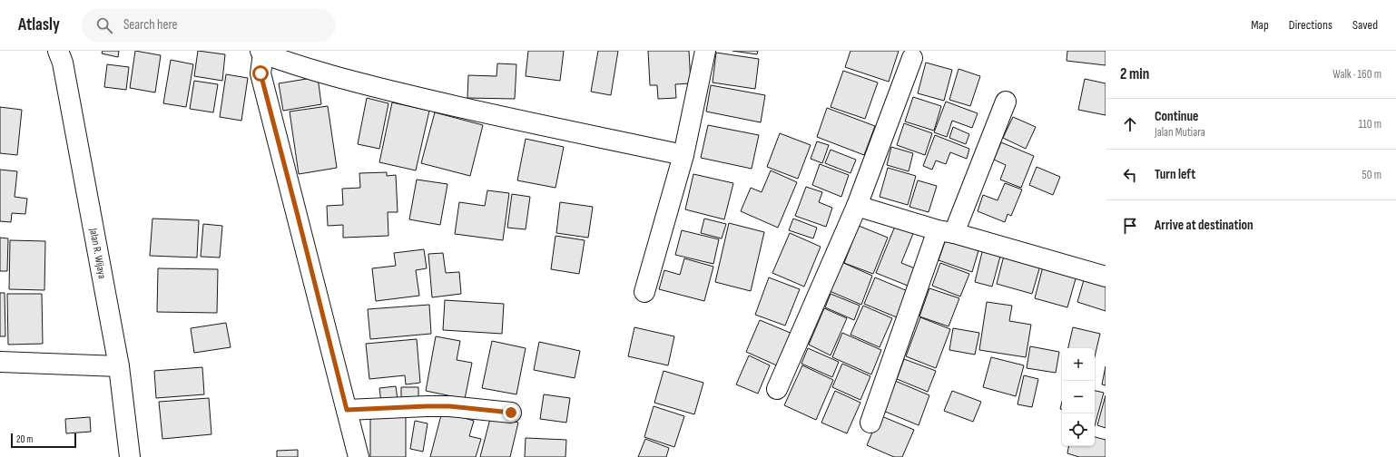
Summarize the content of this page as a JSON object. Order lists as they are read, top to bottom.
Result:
{
  "streets": {
    "street": ["Jalan R. Wijaya"]
  },
  "scale_bar": "20 m",
  "page": {
    "header": "Atlasly",
    "search": "Search here",
    "nav": ["Map", "Directions", "Saved"],
    "heading": ["2 min", "Walk · 160 m"],
    "list": [
      ["Continue", "Jalan Mutiara", "110 m"],
      ["Turn left", "50 m"],
      "Arrive at destination"
    ],
    "map_buttons": ["+", "−"],
    "scale": "20 m"
  }
}
